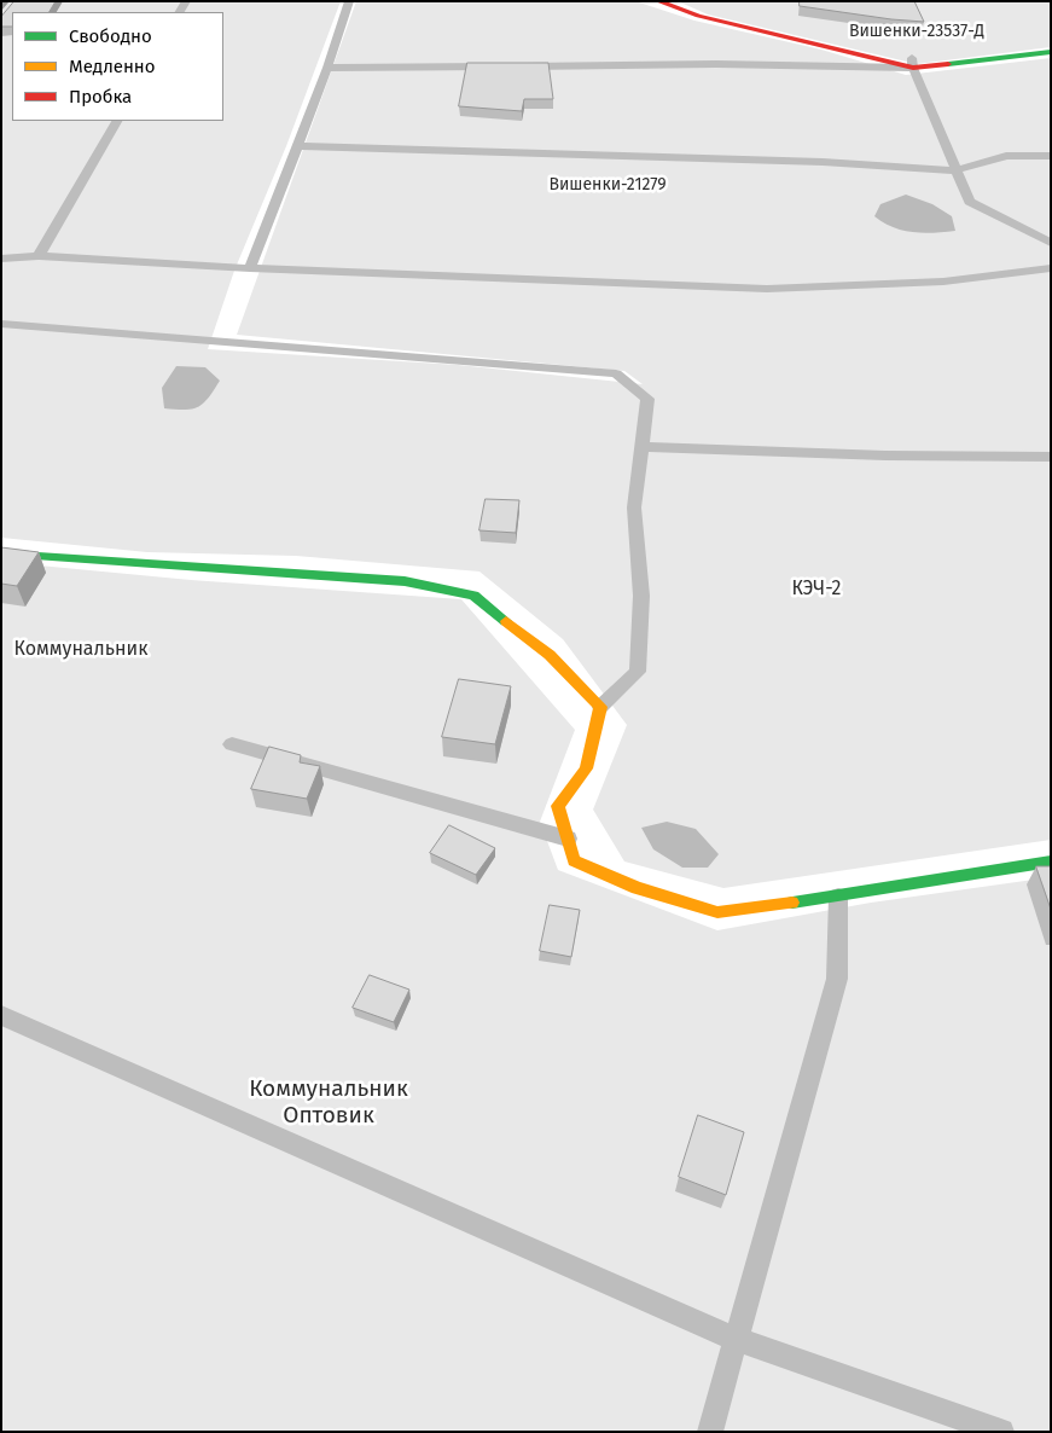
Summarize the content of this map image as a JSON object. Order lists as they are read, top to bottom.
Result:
{
  "parks": [
    "Вишенки-23537-Д",
    "Вишенки-21279",
    "КЭЧ-2",
    "Коммунальник",
    "Коммунальник Оптовик"
  ],
  "legend": ["Свободно", "Медленно", "Пробка"]
}
